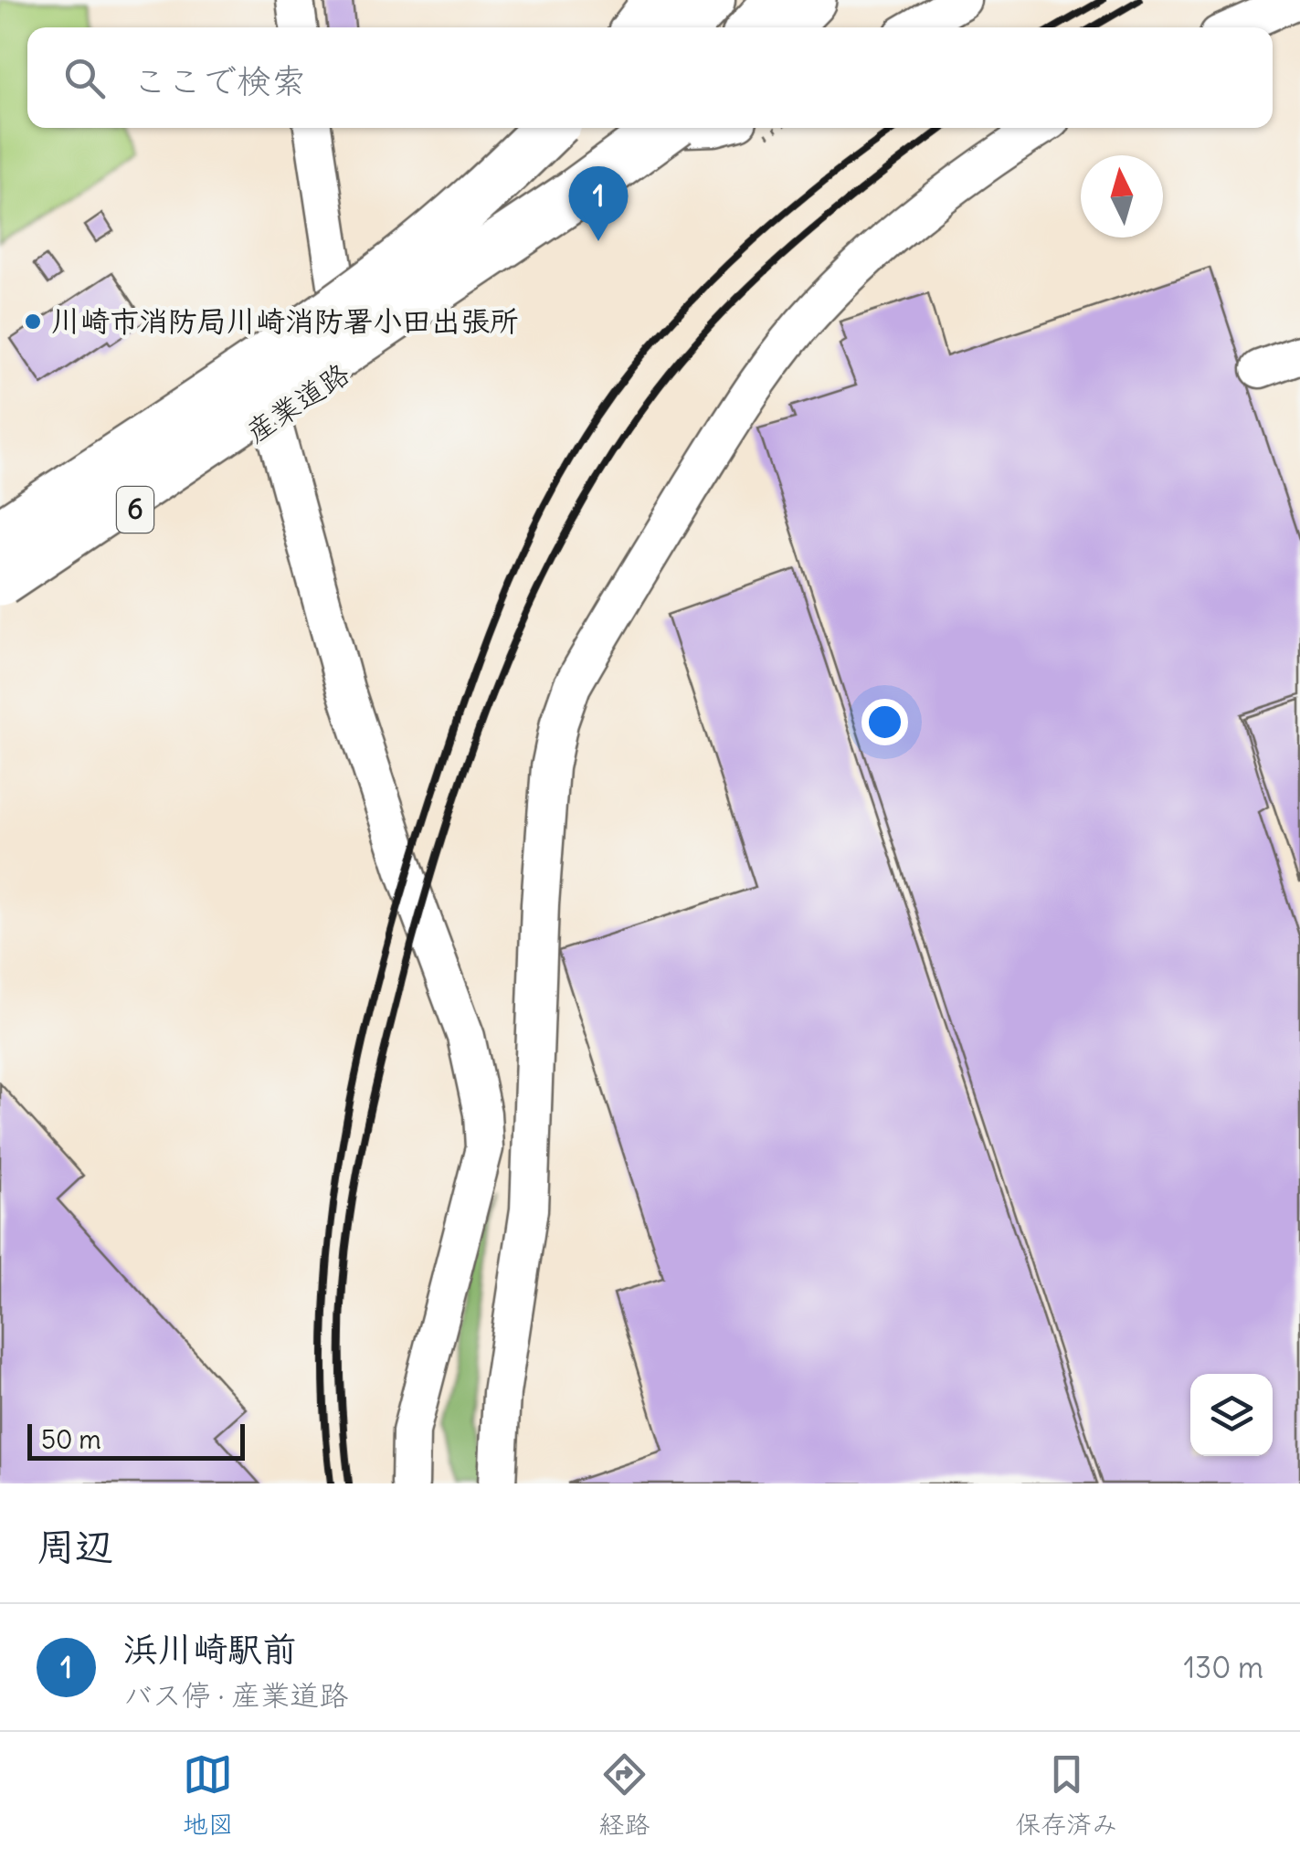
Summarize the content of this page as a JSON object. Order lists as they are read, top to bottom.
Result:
{
  "streets": {
    "main road": ["産業道路", "6"]
  },
  "places": ["川崎市消防局川崎消防署小田出張所"],
  "scale_bar": "50 m",
  "north": "top",
  "page": {
    "search": "ここで検索",
    "pins": "1",
    "scale": "50 m",
    "heading": "周辺",
    "list": [
      {
        "mark": "1",
        "name": "浜川崎駅前",
        "note": "バス停 · 産業道路",
        "value": "130 m"
      }
    ],
    "nav": ["地図", "経路", "保存済み"]
  }
}
